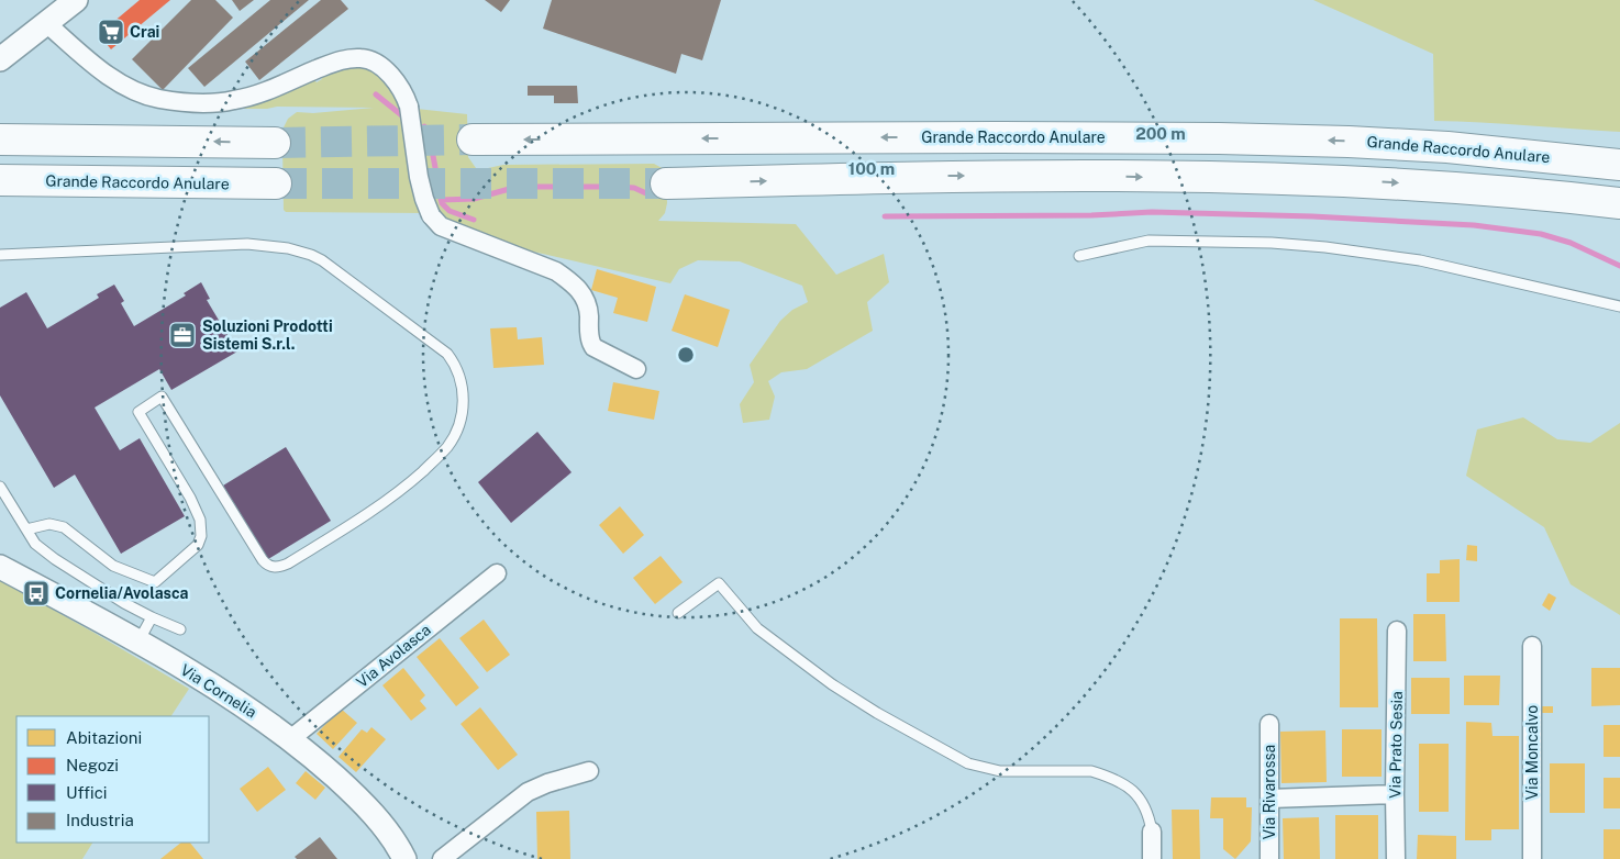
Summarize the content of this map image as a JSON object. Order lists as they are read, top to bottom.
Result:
{
  "streets": {
    "highway": ["Grande Raccordo Anulare"],
    "street": [
      "Via Avolasca",
      "Via Cornelia",
      "Via Prato Sesia",
      "Via Moncalvo",
      "Via Rivarossa"
    ]
  },
  "crossings": [
    ["Via Avolasca", "Via Cornelia"]
  ],
  "places": {
    "supermarket": ["Crai"],
    "office": ["Soluzioni Prodotti Sistemi S.r.l."],
    "bus stop": ["Cornelia/Avolasca"]
  },
  "legend": [
    "Abitazioni",
    "Negozi",
    "Uffici",
    "Industria"
  ],
  "rings": ["200 m", "100 m"]
}
